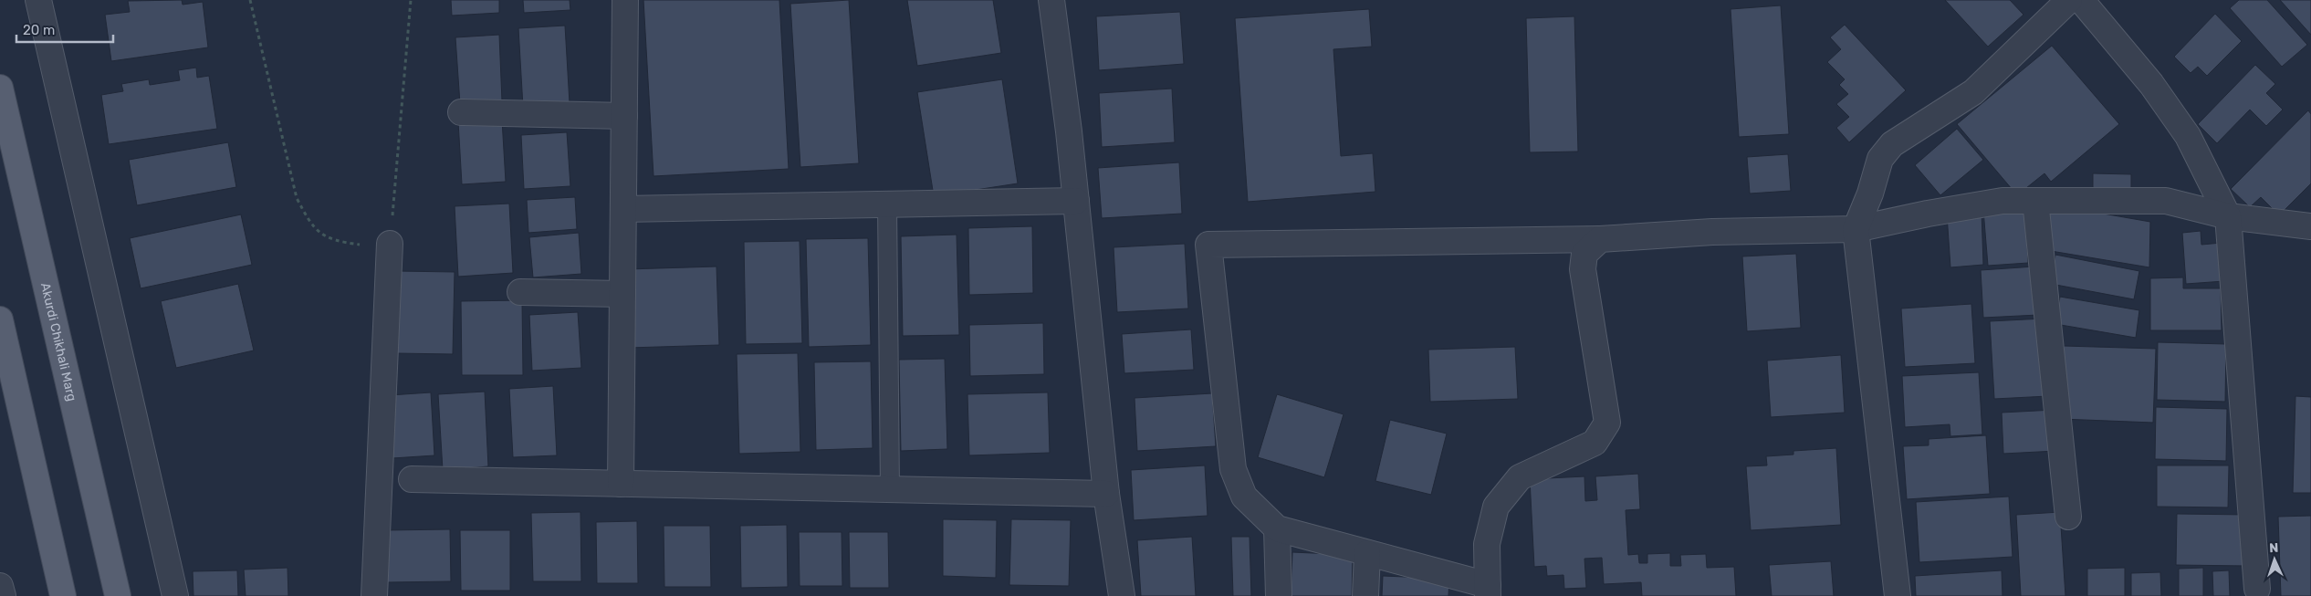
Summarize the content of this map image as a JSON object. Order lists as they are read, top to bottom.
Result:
{
  "streets": {
    "main road": ["Akurdi Chikhali Marg"]
  },
  "scale_bar": "20 m",
  "north": "top"
}
